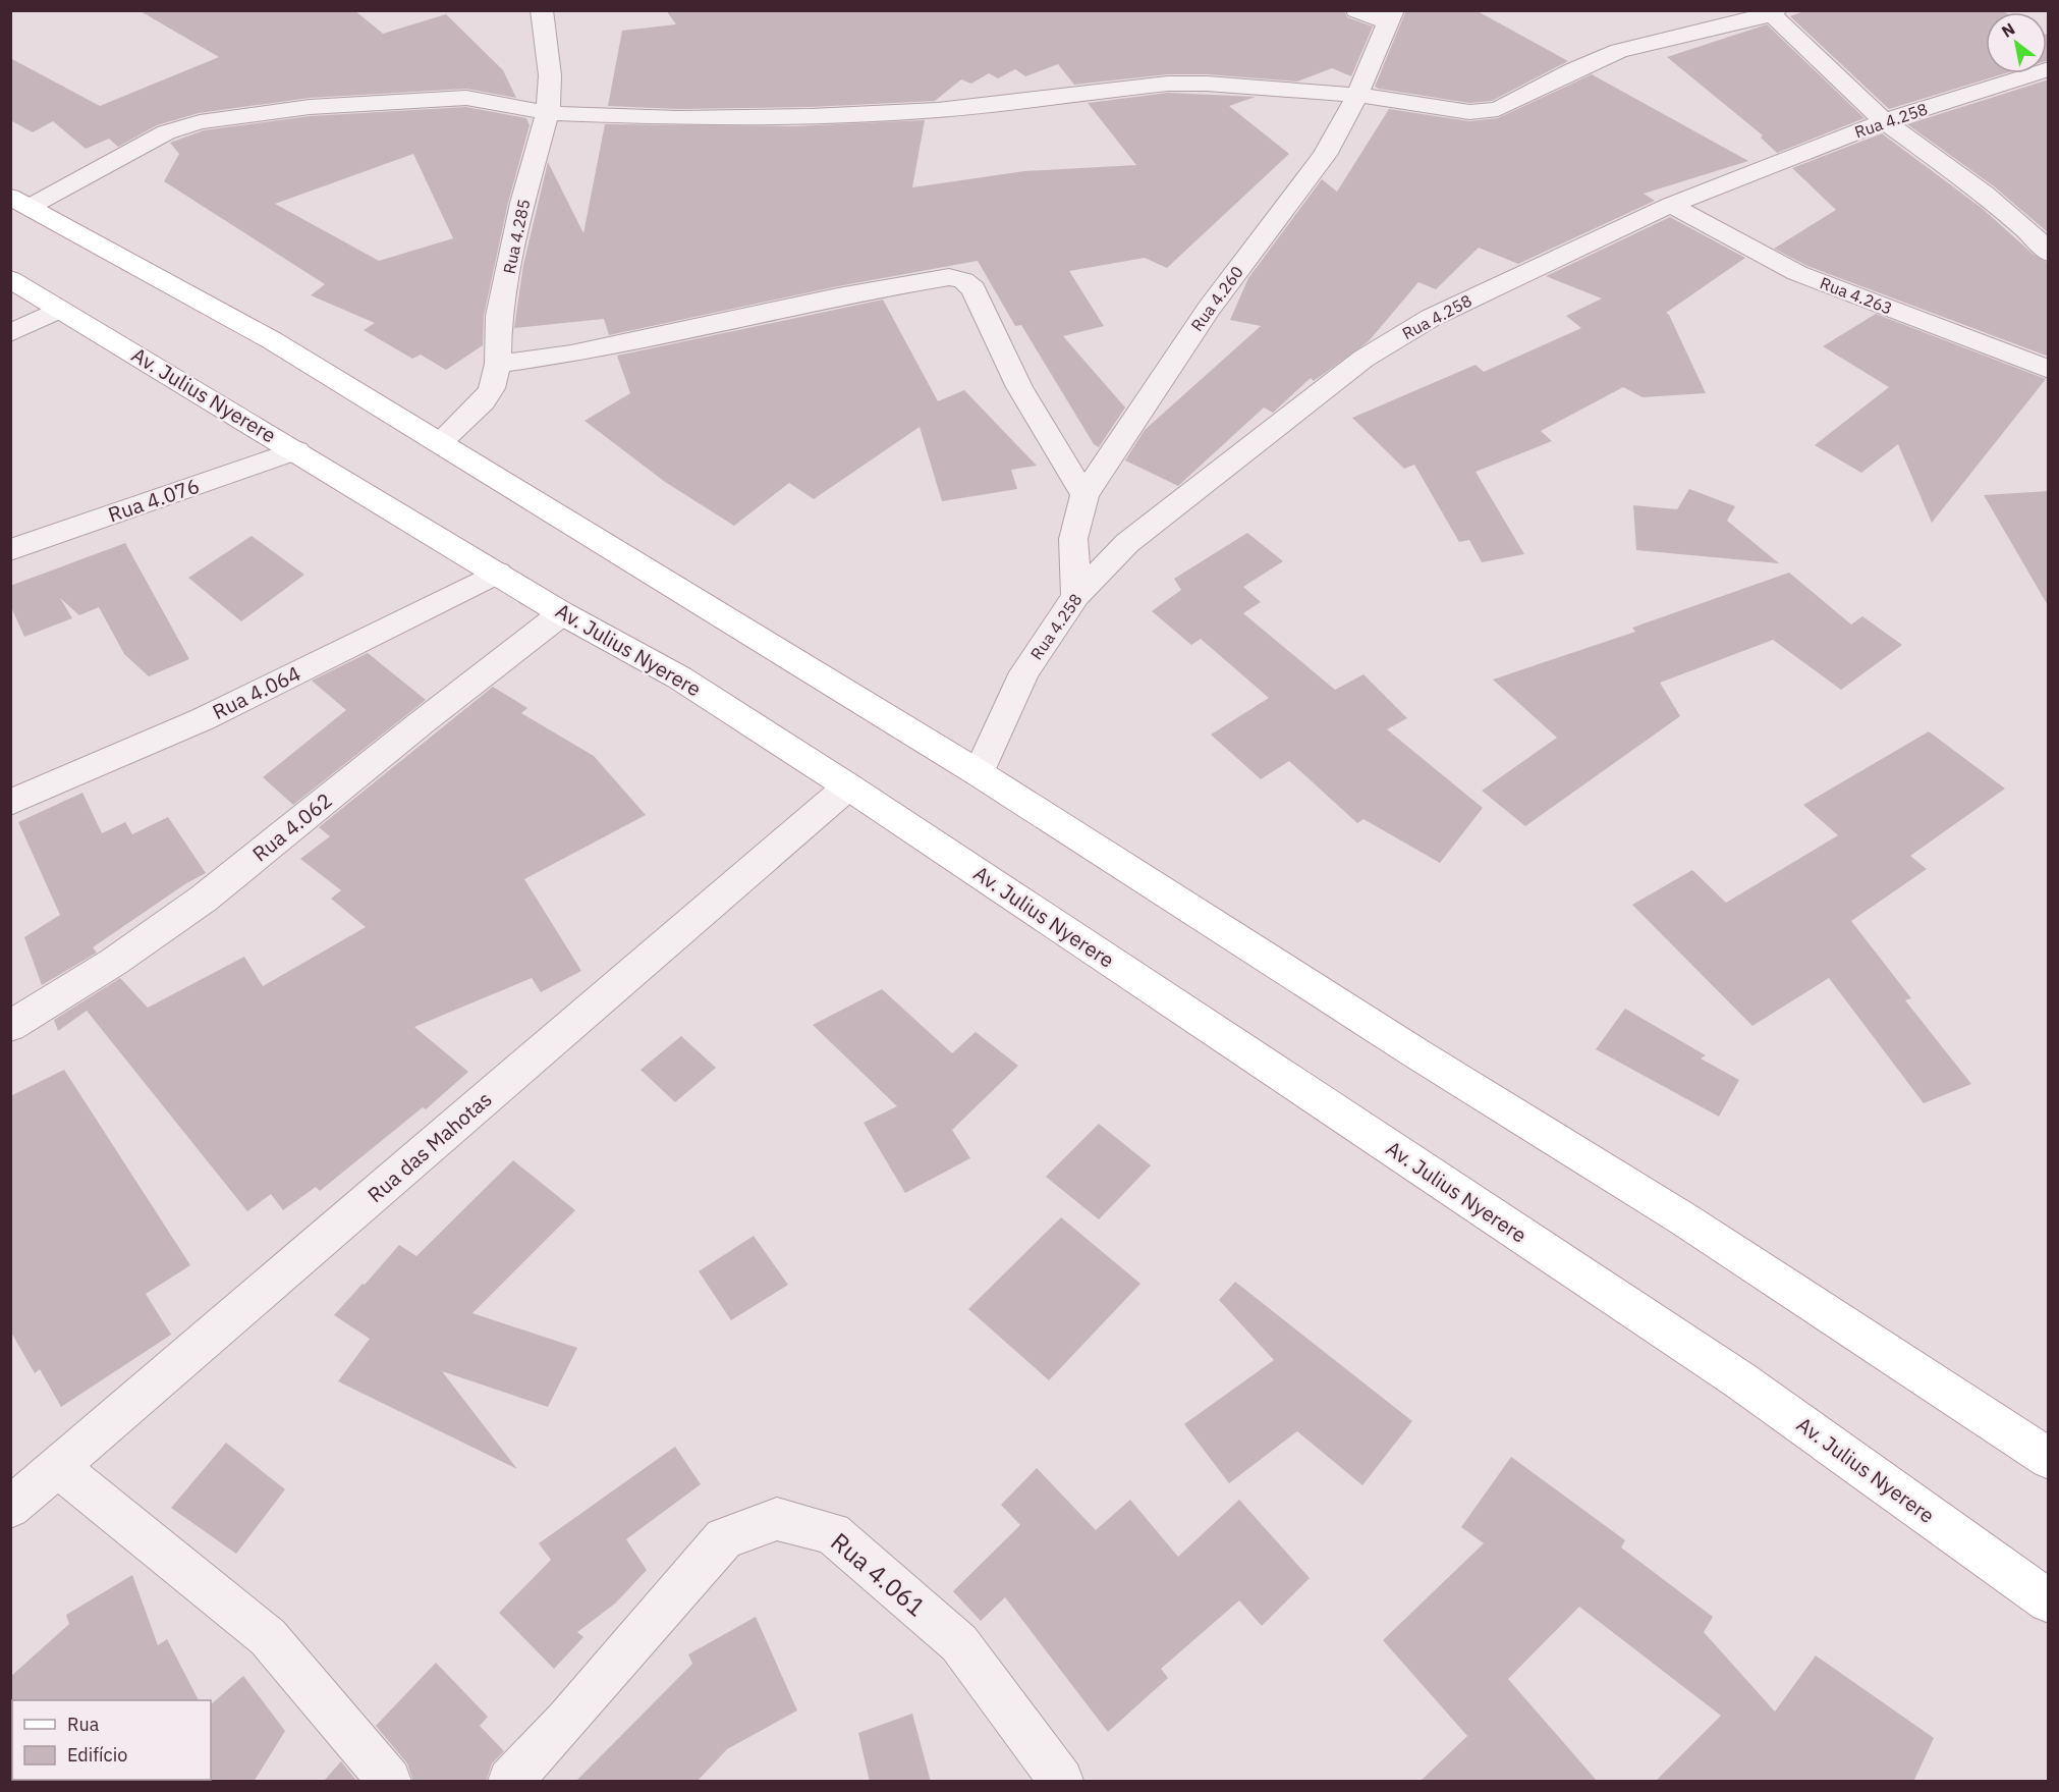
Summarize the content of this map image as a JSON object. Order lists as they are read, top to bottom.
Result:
{
  "streets": {
    "main road": ["Av. Julius Nyerere"],
    "street": [
      "Rua 4.258",
      "Rua 4.285",
      "Rua 4.263",
      "Rua 4.260",
      "Rua 4.076",
      "Rua 4.064",
      "Rua 4.062",
      "Rua das Mahotas",
      "Rua 4.061"
    ]
  },
  "crossings": [
    ["Rua 4.258", "Rua 4.263"],
    ["Rua 4.258", "Rua 4.260"],
    ["Av. Julius Nyerere", "Rua 4.076"],
    ["Av. Julius Nyerere", "Rua 4.064"],
    ["Av. Julius Nyerere", "Rua 4.062"],
    ["Av. Julius Nyerere", "Rua das Mahotas"]
  ],
  "legend": ["Rua", "Edifício"],
  "north": "top left"
}
